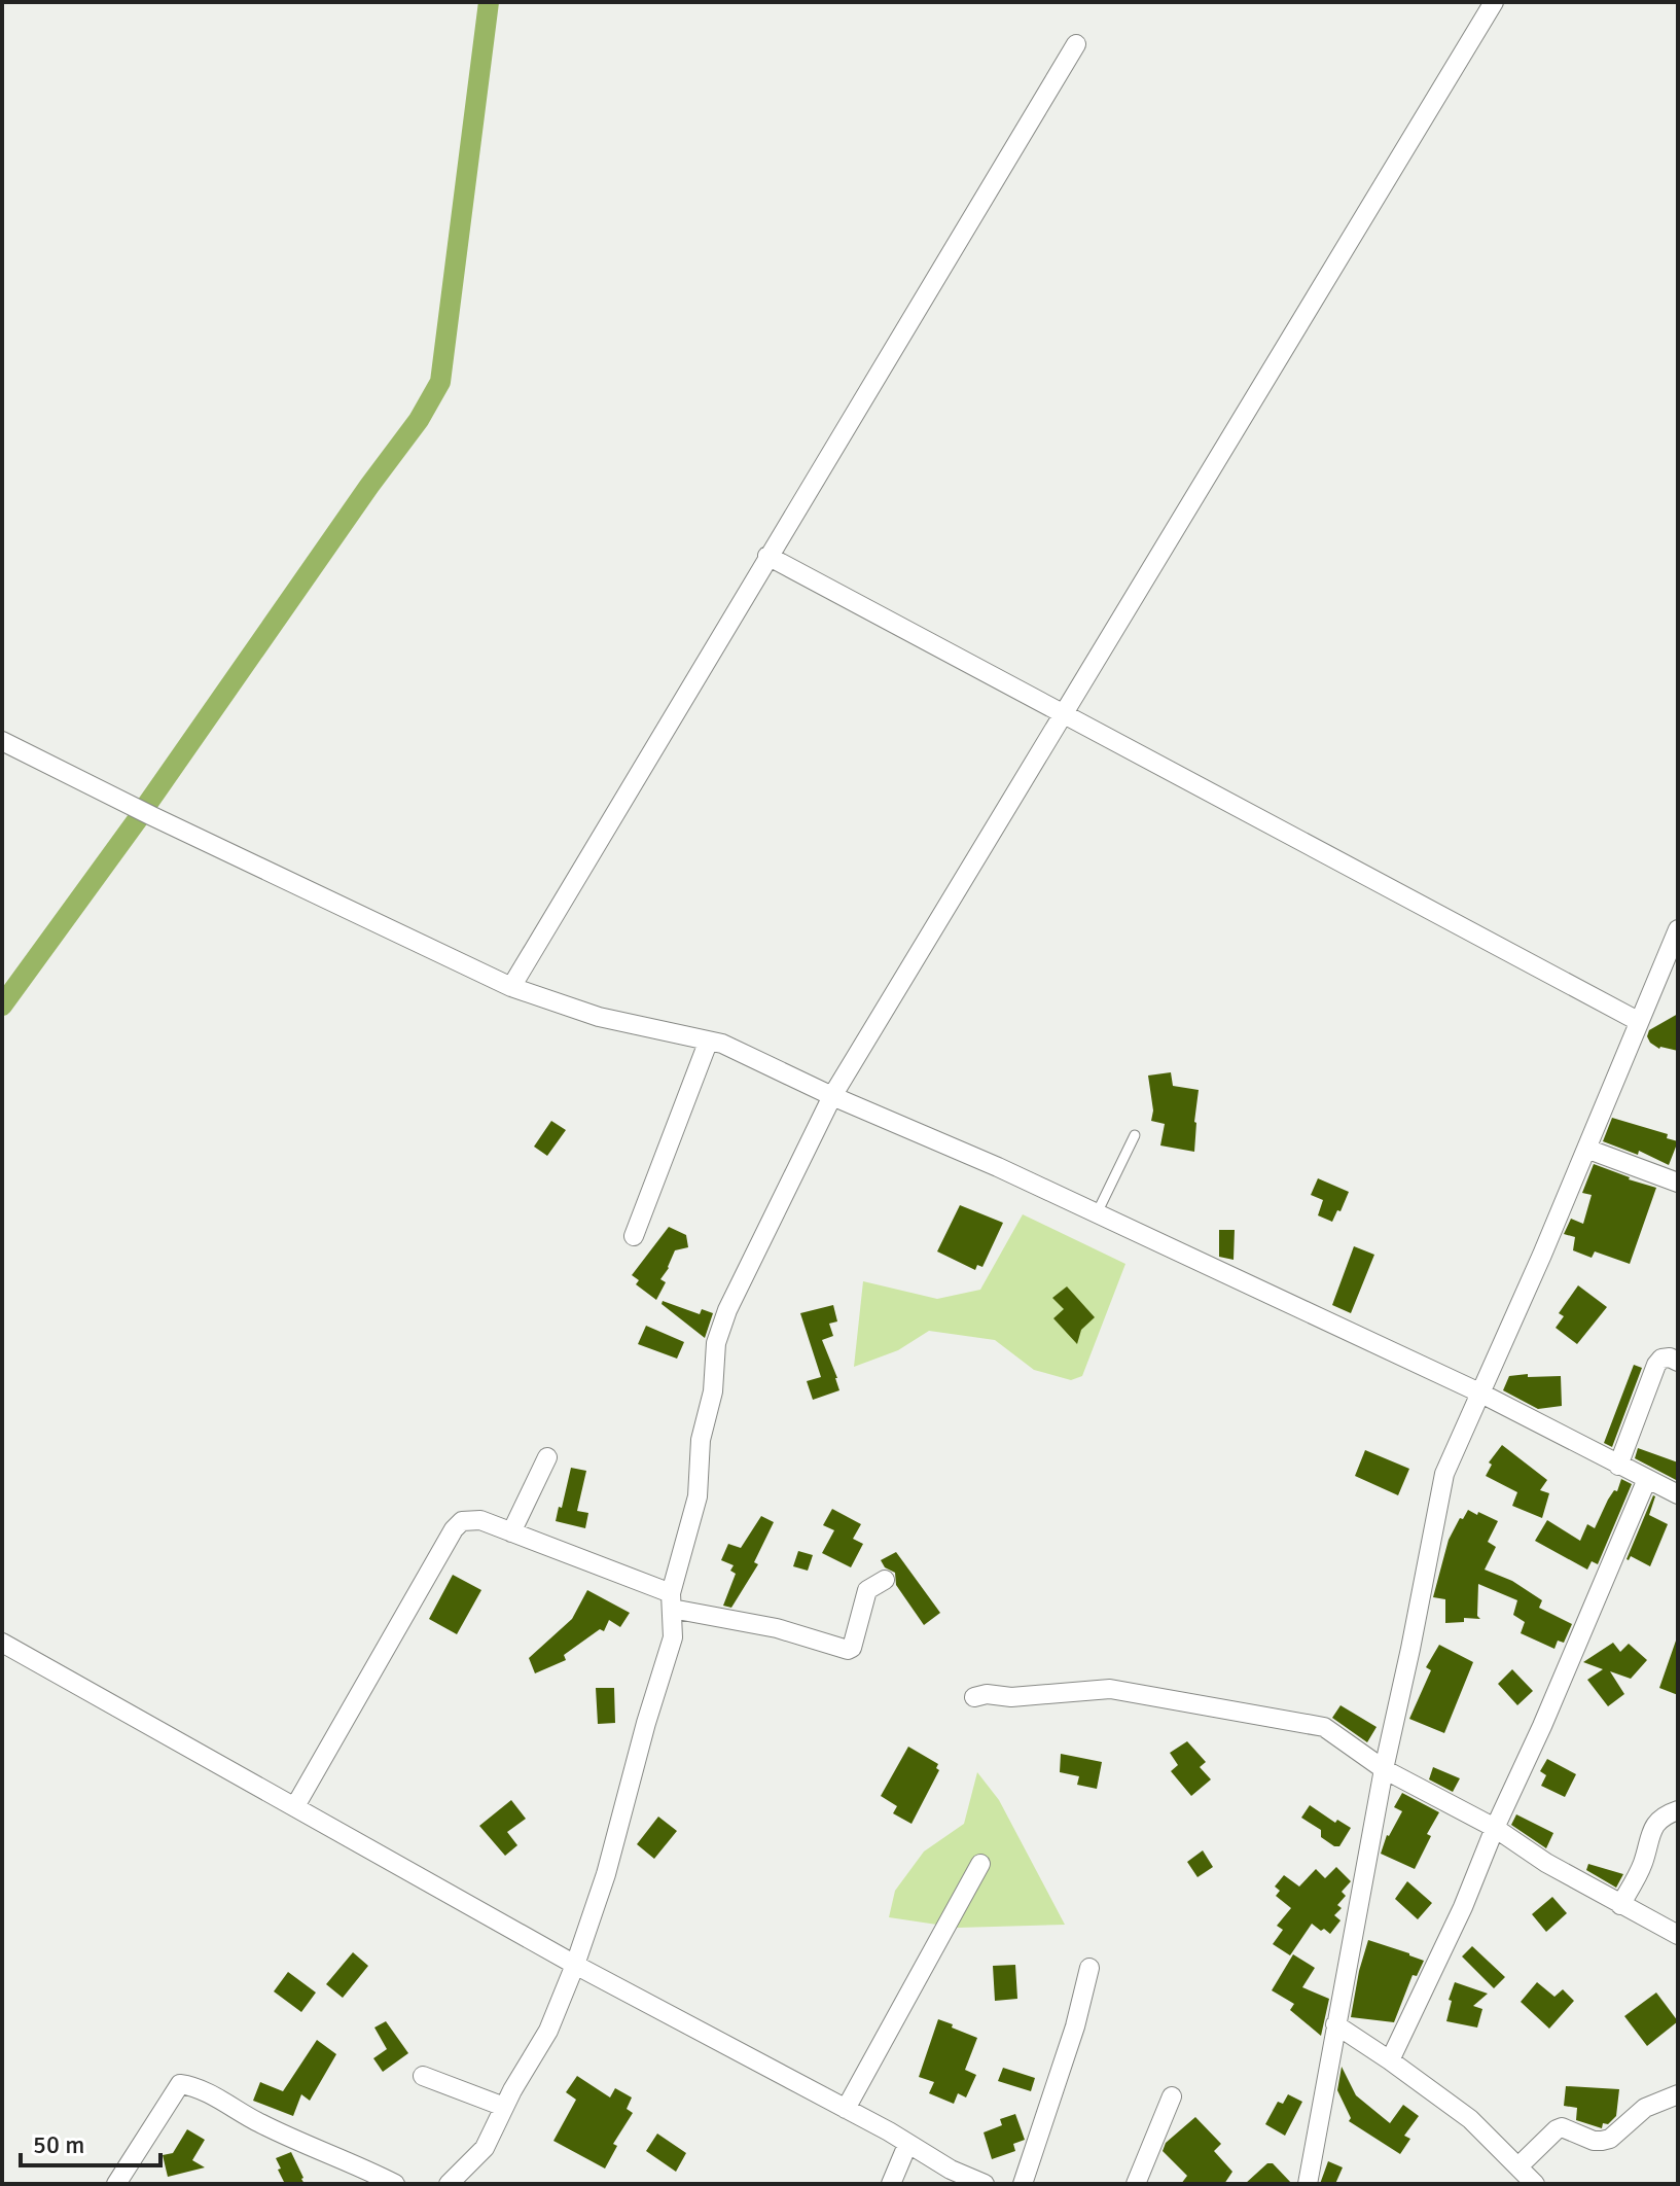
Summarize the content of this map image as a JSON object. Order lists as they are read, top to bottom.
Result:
{
  "scale_bar": "50 m"
}
